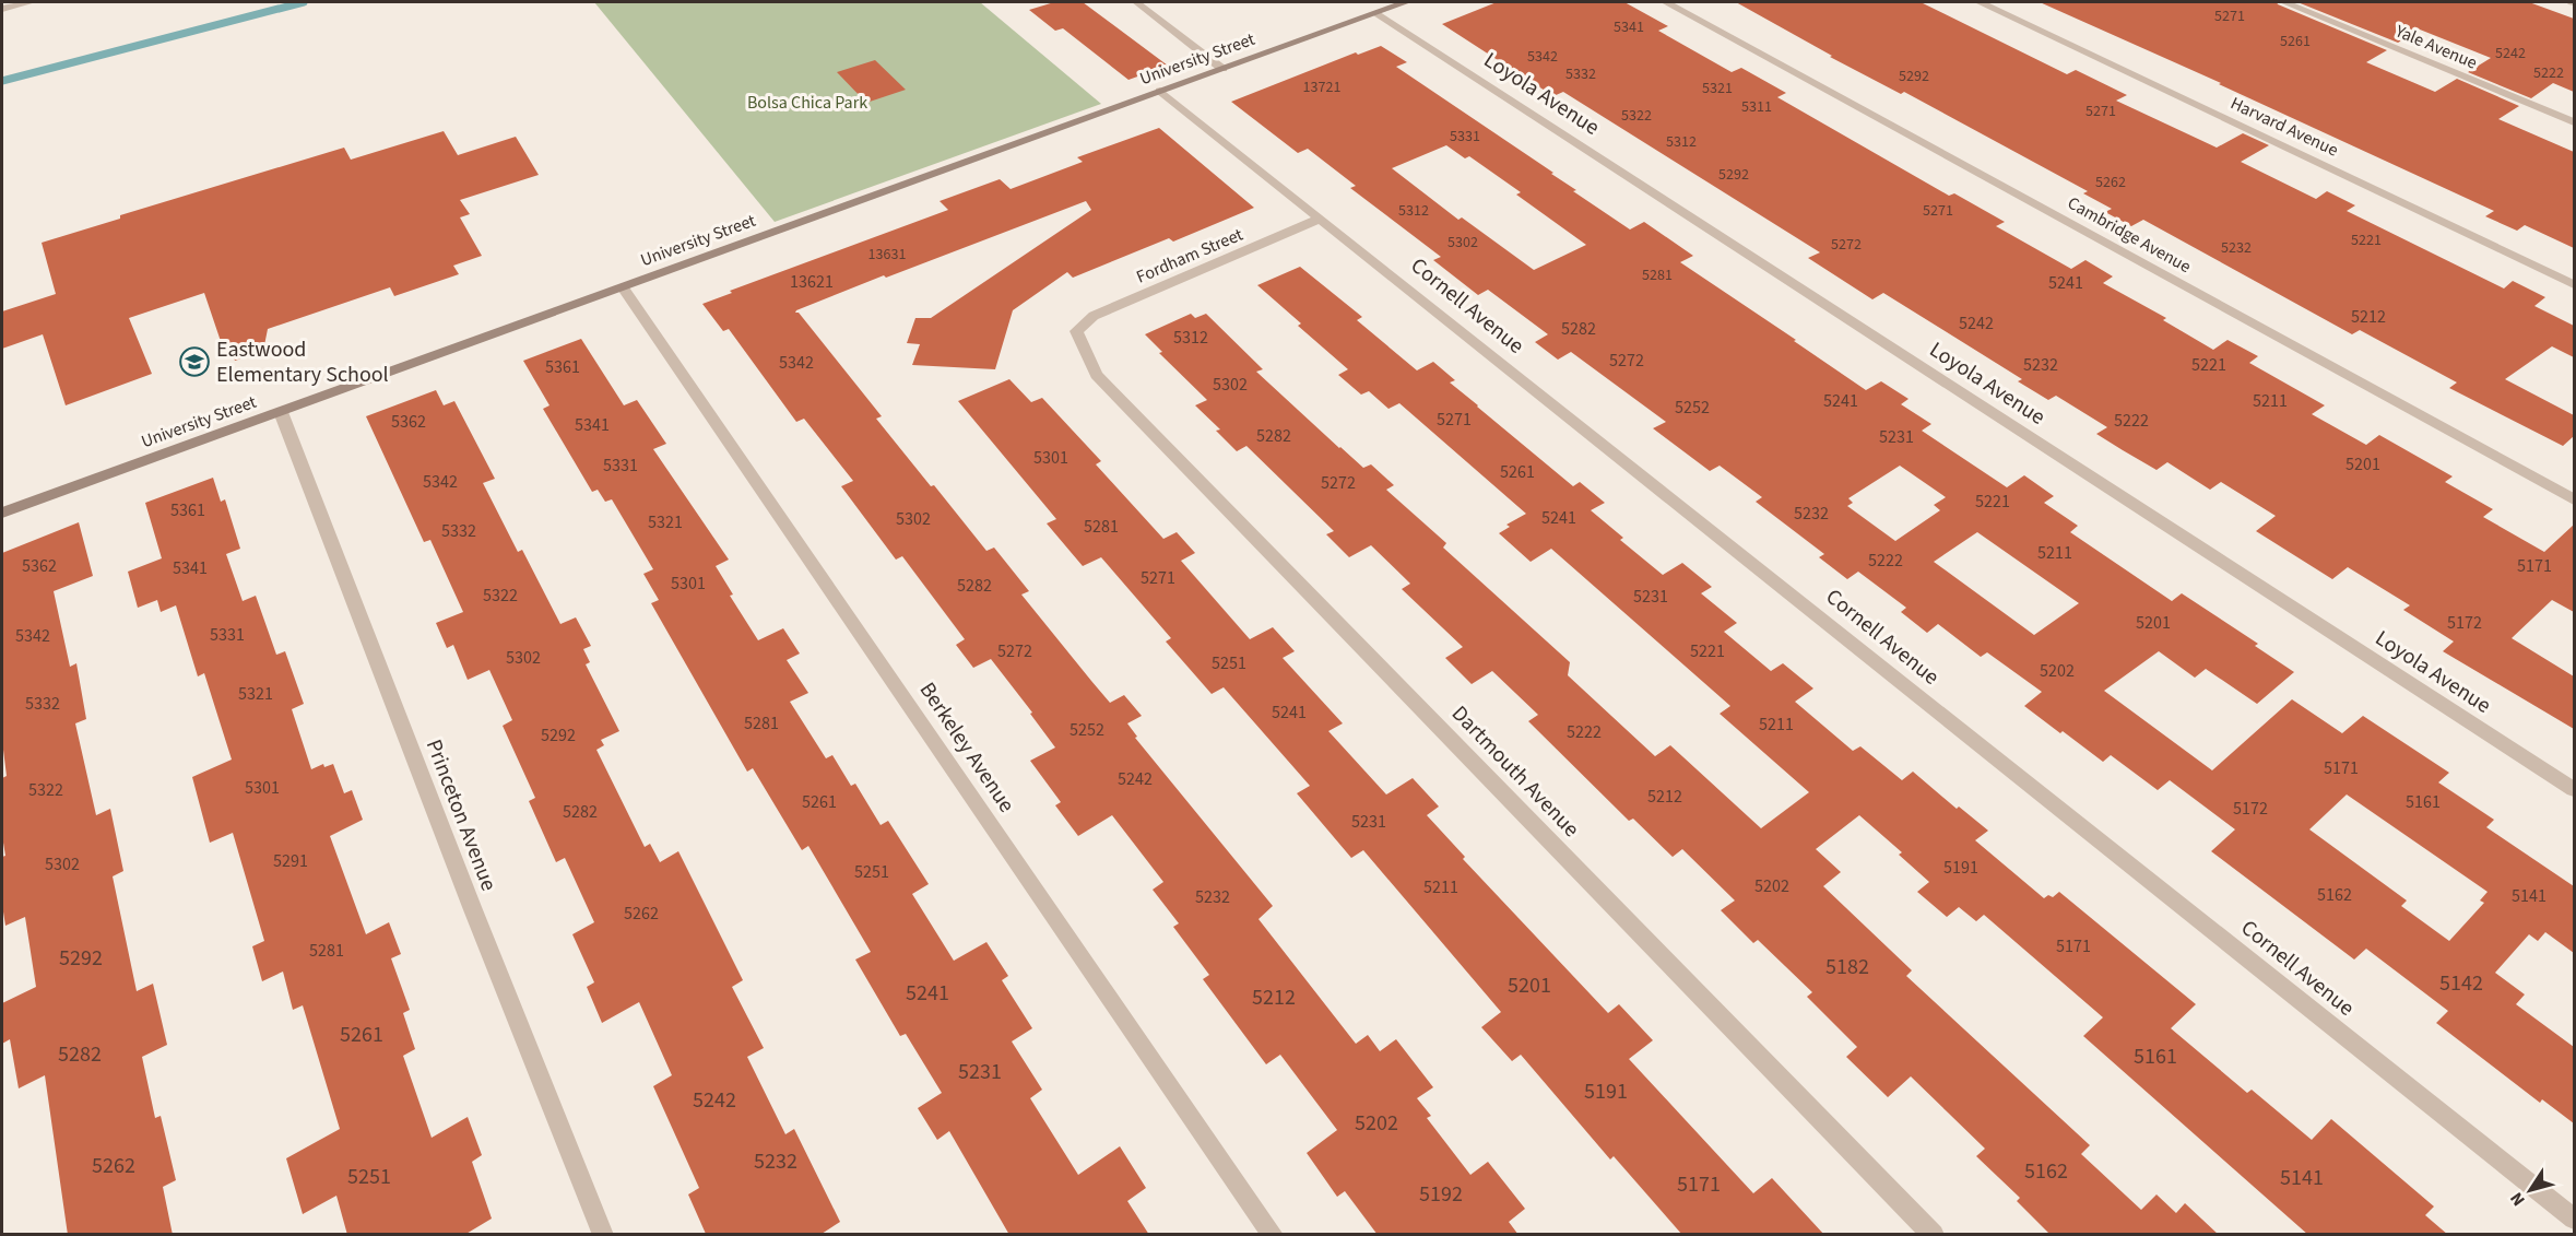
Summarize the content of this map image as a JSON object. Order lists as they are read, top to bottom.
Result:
{
  "streets": {
    "street": [
      "Yale Avenue",
      "University Street",
      "Loyola Avenue",
      "Harvard Avenue",
      "Cambridge Avenue",
      "Fordham Street",
      "Cornell Avenue",
      "Berkeley Avenue",
      "Dartmouth Avenue",
      "Princeton Avenue"
    ]
  },
  "crossings": [
    ["University Street", "Loyola Avenue"],
    ["University Street", "Cornell Avenue"],
    ["University Street", "Berkeley Avenue"],
    ["University Street", "Princeton Avenue"],
    ["Fordham Street", "Cornell Avenue"],
    ["Fordham Street", "Dartmouth Avenue"]
  ],
  "parks": ["Bolsa Chica Park"],
  "places": {
    "school or university": ["Eastwood Elementary School"]
  },
  "house_numbers": [
    "5271",
    "5341",
    "5261",
    "5242",
    "5342",
    "5222",
    "5332",
    "5292",
    "13721",
    "5321",
    "5311",
    "5271",
    "5322",
    "5331",
    "5312",
    "5292",
    "5262",
    "5312",
    "5271",
    "5221",
    "5302",
    "5272",
    "5232",
    "13631",
    "5281",
    "13621",
    "5241",
    "5212",
    "5242",
    "5282",
    "5312",
    "5272",
    "5342",
    "5232",
    "5221",
    "5361",
    "5302",
    "5241",
    "5211",
    "5252",
    "5271",
    "5222",
    "5362",
    "5341",
    "5282",
    "5231",
    "5301",
    "5201",
    "5331",
    "5261",
    "5342",
    "5272",
    "5221",
    "5361",
    "5232",
    "5241",
    "5302",
    "5321",
    "5281",
    "5332",
    "5211",
    "5222",
    "5362",
    "5171",
    "5341",
    "5271",
    "5301",
    "5282",
    "5322",
    "5231",
    "5201",
    "5172",
    "5331",
    "5342",
    "5272",
    "5221",
    "5302",
    "5251",
    "5202",
    "5321",
    "5332",
    "5241",
    "5281",
    "5211",
    "5252",
    "5222",
    "5292",
    "5171",
    "5242",
    "5301",
    "5322",
    "5212",
    "5261",
    "5161",
    "5172",
    "5282",
    "5231",
    "5291",
    "5302",
    "5191",
    "5251",
    "5202",
    "5211",
    "5162",
    "5141",
    "5232",
    "5262",
    "5171",
    "5281",
    "5292",
    "5182",
    "5142",
    "5201",
    "5241",
    "5212",
    "5261",
    "5282",
    "5161",
    "5231",
    "5191",
    "5242",
    "5202",
    "5232",
    "5262",
    "5162",
    "5251",
    "5141",
    "5171",
    "5192"
  ],
  "north": "bottom left"
}
